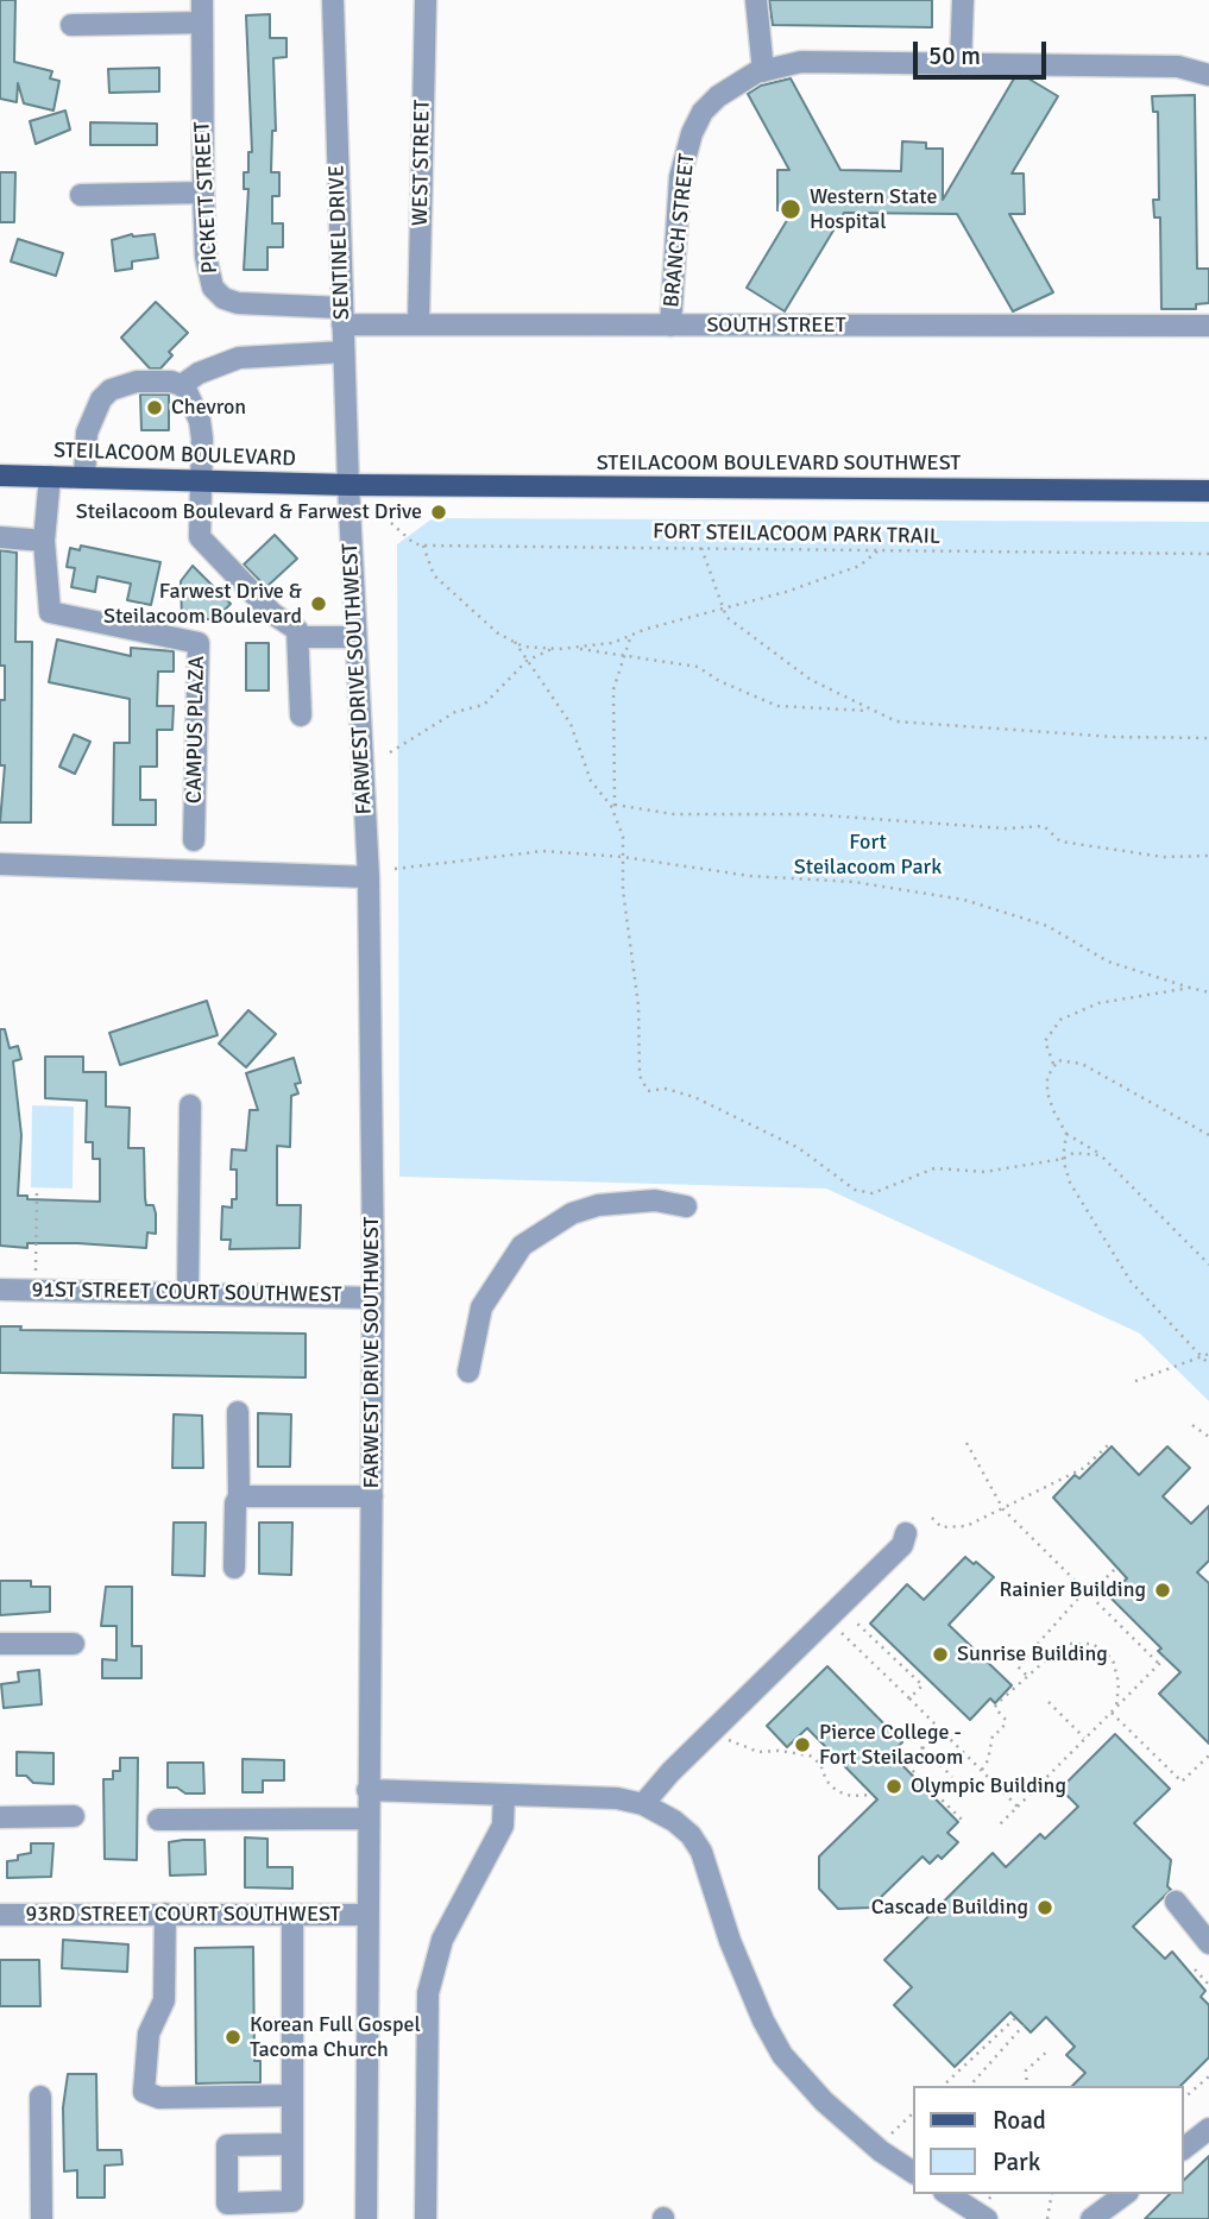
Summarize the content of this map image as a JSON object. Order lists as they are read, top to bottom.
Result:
{
  "streets": {
    "main road": ["STEILACOOM BOULEVARD", "STEILACOOM BOULEVARD SOUTHWEST"],
    "street": [
      "WEST STREET",
      "PICKETT STREET",
      "BRANCH STREET",
      "SENTINEL DRIVE",
      "SOUTH STREET",
      "FARWEST DRIVE SOUTHWEST",
      "CAMPUS PLAZA",
      "91ST STREET COURT SOUTHWEST",
      "93RD STREET COURT SOUTHWEST"
    ],
    "path": ["FORT STEILACOOM PARK TRAIL"]
  },
  "crossings": [
    ["WEST STREET", "SOUTH STREET"],
    ["PICKETT STREET", "SENTINEL DRIVE"],
    ["PICKETT STREET", "SOUTH STREET"],
    ["BRANCH STREET", "SOUTH STREET"],
    ["SENTINEL DRIVE", "SOUTH STREET"],
    ["SENTINEL DRIVE", "STEILACOOM BOULEVARD"],
    ["SENTINEL DRIVE", "STEILACOOM BOULEVARD SOUTHWEST"],
    ["SENTINEL DRIVE", "FARWEST DRIVE SOUTHWEST"],
    ["STEILACOOM BOULEVARD", "STEILACOOM BOULEVARD SOUTHWEST"],
    ["STEILACOOM BOULEVARD", "FARWEST DRIVE SOUTHWEST"],
    ["STEILACOOM BOULEVARD", "CAMPUS PLAZA"],
    ["STEILACOOM BOULEVARD SOUTHWEST", "FARWEST DRIVE SOUTHWEST"],
    ["FARWEST DRIVE SOUTHWEST", "91ST STREET COURT SOUTHWEST"],
    ["FARWEST DRIVE SOUTHWEST", "93RD STREET COURT SOUTHWEST"]
  ],
  "parks": ["Fort Steilacoom Park"],
  "places": [
    "Western State Hospital",
    "Chevron",
    "Steilacoom Boulevard & Farwest Drive",
    "Farwest Drive & Steilacoom Boulevard",
    "Rainier Building",
    "Sunrise Building",
    "Pierce College - Fort Steilacoom",
    "Olympic Building",
    "Cascade Building",
    "Korean Full Gospel Tacoma Church"
  ],
  "legend": ["Road", "Park"],
  "scale_bar": "50 m"
}
